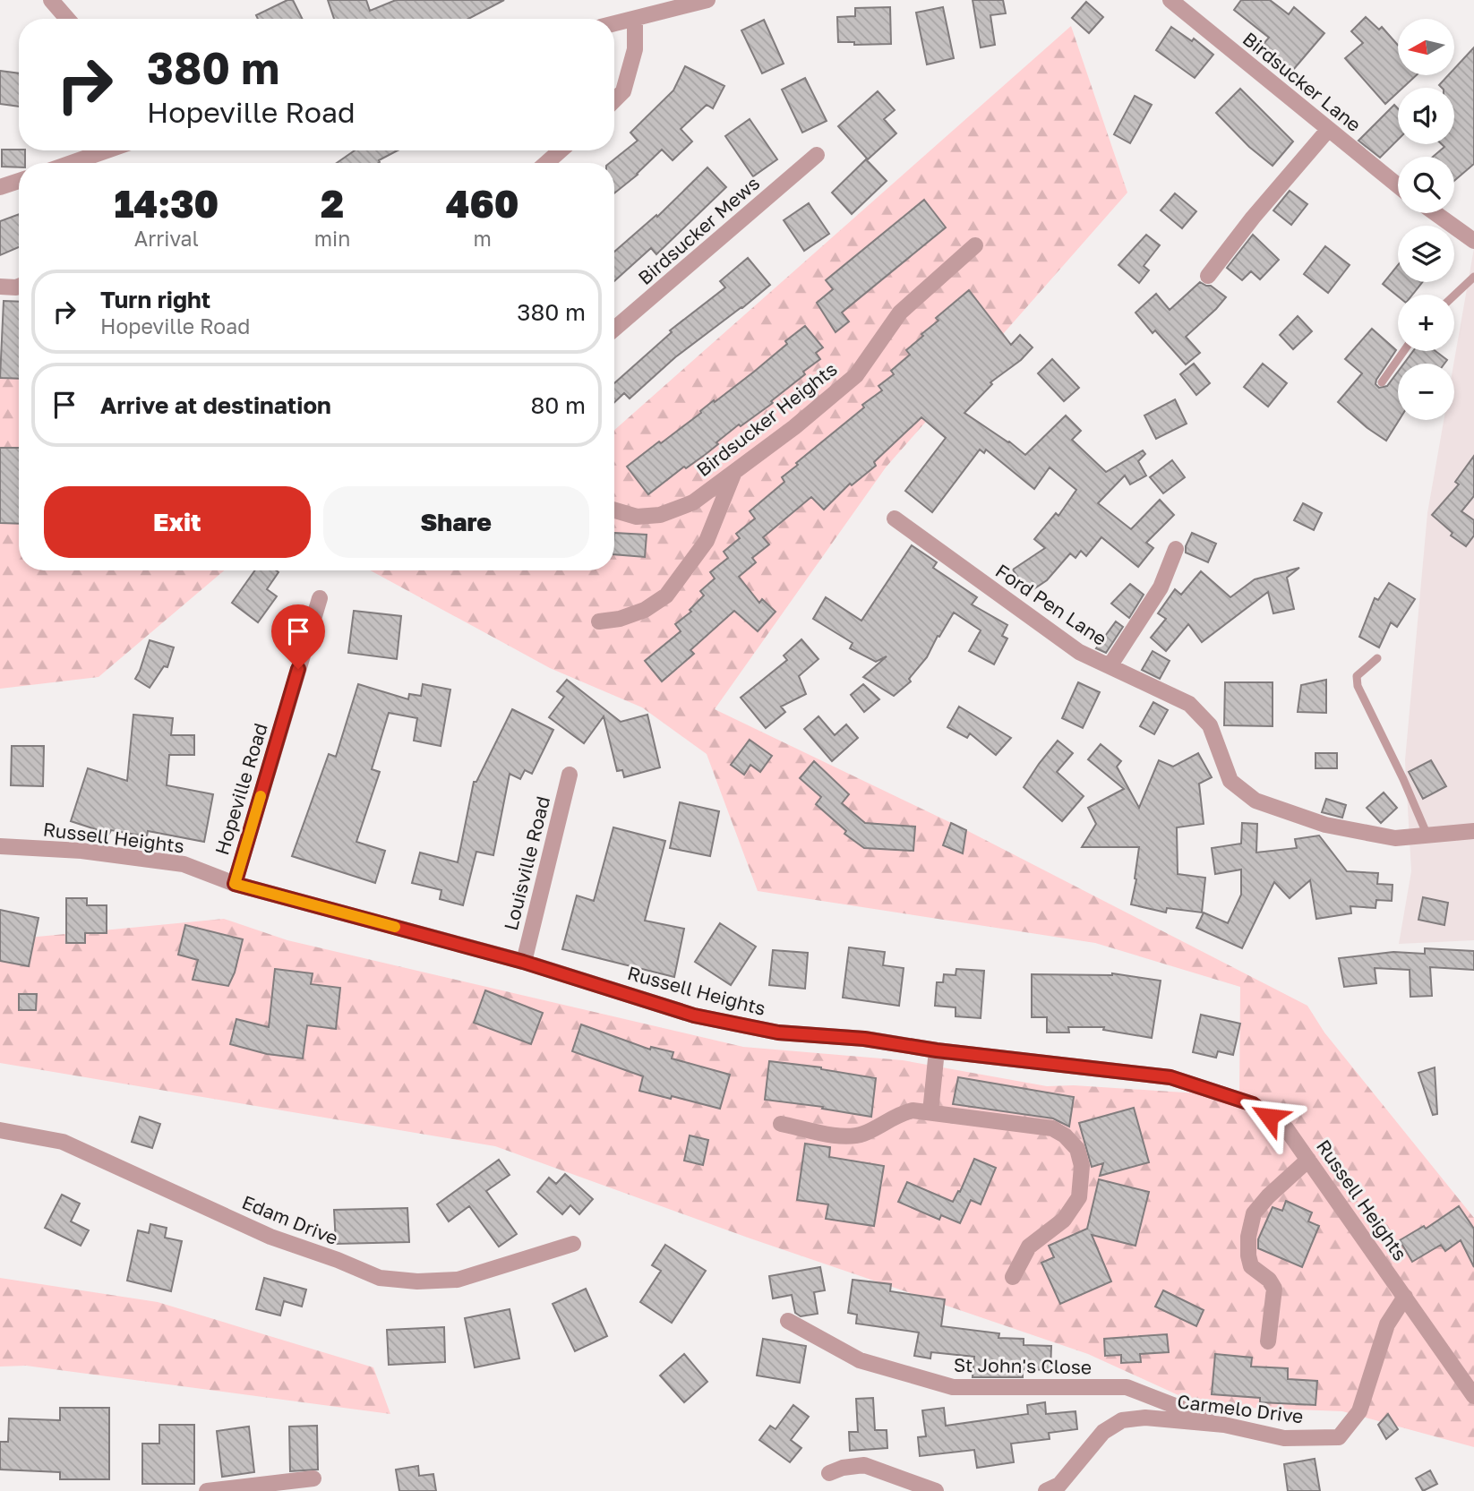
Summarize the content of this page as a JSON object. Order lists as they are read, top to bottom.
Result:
{
  "streets": {
    "street": [
      "Birdsucker Lane",
      "Birdsucker Mews",
      "Birdsucker Heights",
      "Ford Pen Lane",
      "Hopeville Road",
      "Russell Heights",
      "Louisville Road",
      "Edam Drive",
      "St John's Close",
      "Carmelo Drive"
    ]
  },
  "crossings": [
    ["Hopeville Road", "Russell Heights"],
    ["Russell Heights", "Louisville Road"],
    ["Russell Heights", "Carmelo Drive"],
    ["St John's Close", "Carmelo Drive"]
  ],
  "north": "left",
  "page": {
    "map_buttons": ["+", "−"],
    "turn": ["380 m", "Hopeville Road"],
    "eta": [
      "14:30",
      "Arrival",
      "2",
      "min",
      "460",
      "m"
    ],
    "list": [
      {
        "name": "Turn right",
        "note": "Hopeville Road",
        "value": "380 m"
      },
      {
        "name": "Arrive at destination",
        "value": "80 m"
      }
    ],
    "buttons": ["Exit", "Share"]
  }
}
